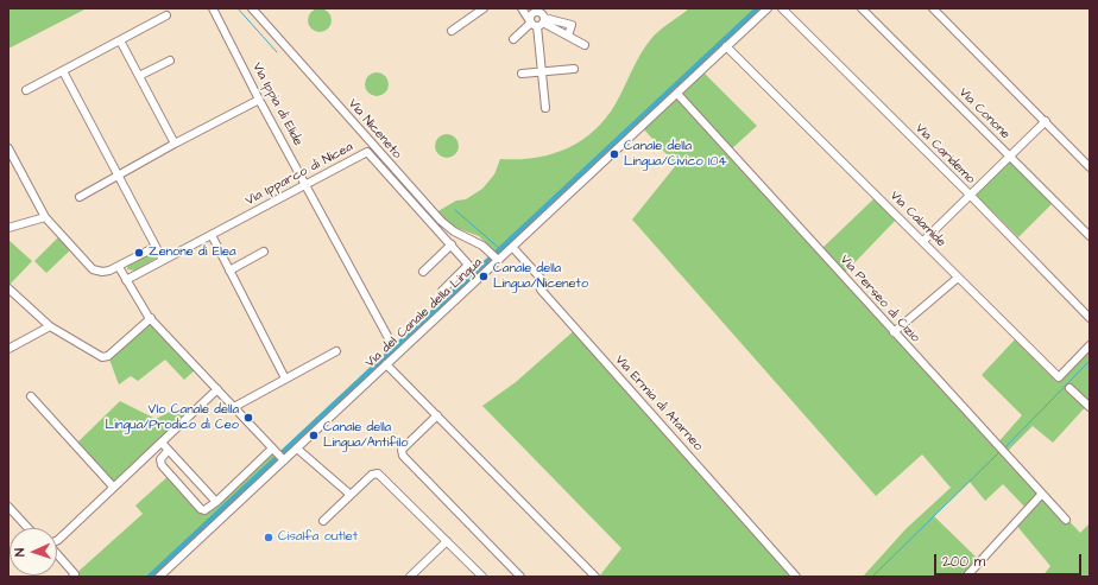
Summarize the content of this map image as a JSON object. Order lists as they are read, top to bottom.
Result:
{
  "streets": {
    "street": [
      "Via Ippia di Elide",
      "Via Conone",
      "Via Niceneto",
      "Via Caridemo",
      "Via Ipparco di Nicea",
      "Via Calamide",
      "Via Perseo di Cizio",
      "Via del Canale della Lingua",
      "Via Ermia di Atarneo"
    ]
  },
  "crossings": [
    ["Via Ippia di Elide", "Via Ipparco di Nicea"],
    ["Via Niceneto", "Via Ipparco di Nicea"],
    ["Via Niceneto", "Via del Canale della Lingua"],
    ["Via Calamide", "Via del Canale della Lingua"],
    ["Via Perseo di Cizio", "Via del Canale della Lingua"],
    ["Via del Canale della Lingua", "Via Ermia di Atarneo"]
  ],
  "places": [
    "Canale della Lingua/Civico 104",
    "Zenone di Elea",
    "Canale della Lingua/Niceneto",
    "Vlo Canale della Lingua/Prodico di Ceo",
    "Canale della Lingua/Antifilo",
    "Cisalfa outlet"
  ],
  "scale_bar": "200 m",
  "north": "left"
}
